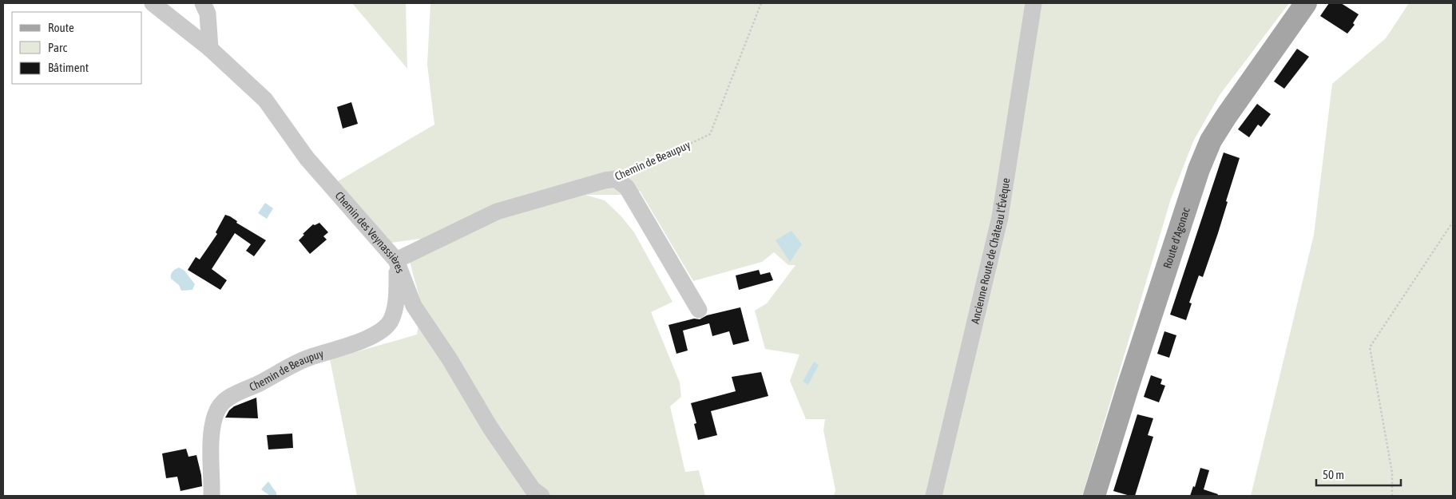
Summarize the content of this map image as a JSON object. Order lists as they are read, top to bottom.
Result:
{
  "streets": {
    "main road": ["Route d'Agonac"],
    "street": ["Chemin de Beaupuy", "Chemin des Veynassières", "Ancienne Route de Château l'Évêque"]
  },
  "crossings": [
    ["Chemin de Beaupuy", "Chemin des Veynassières"]
  ],
  "legend": ["Route", "Parc", "Bâtiment"],
  "scale_bar": "50 m"
}
